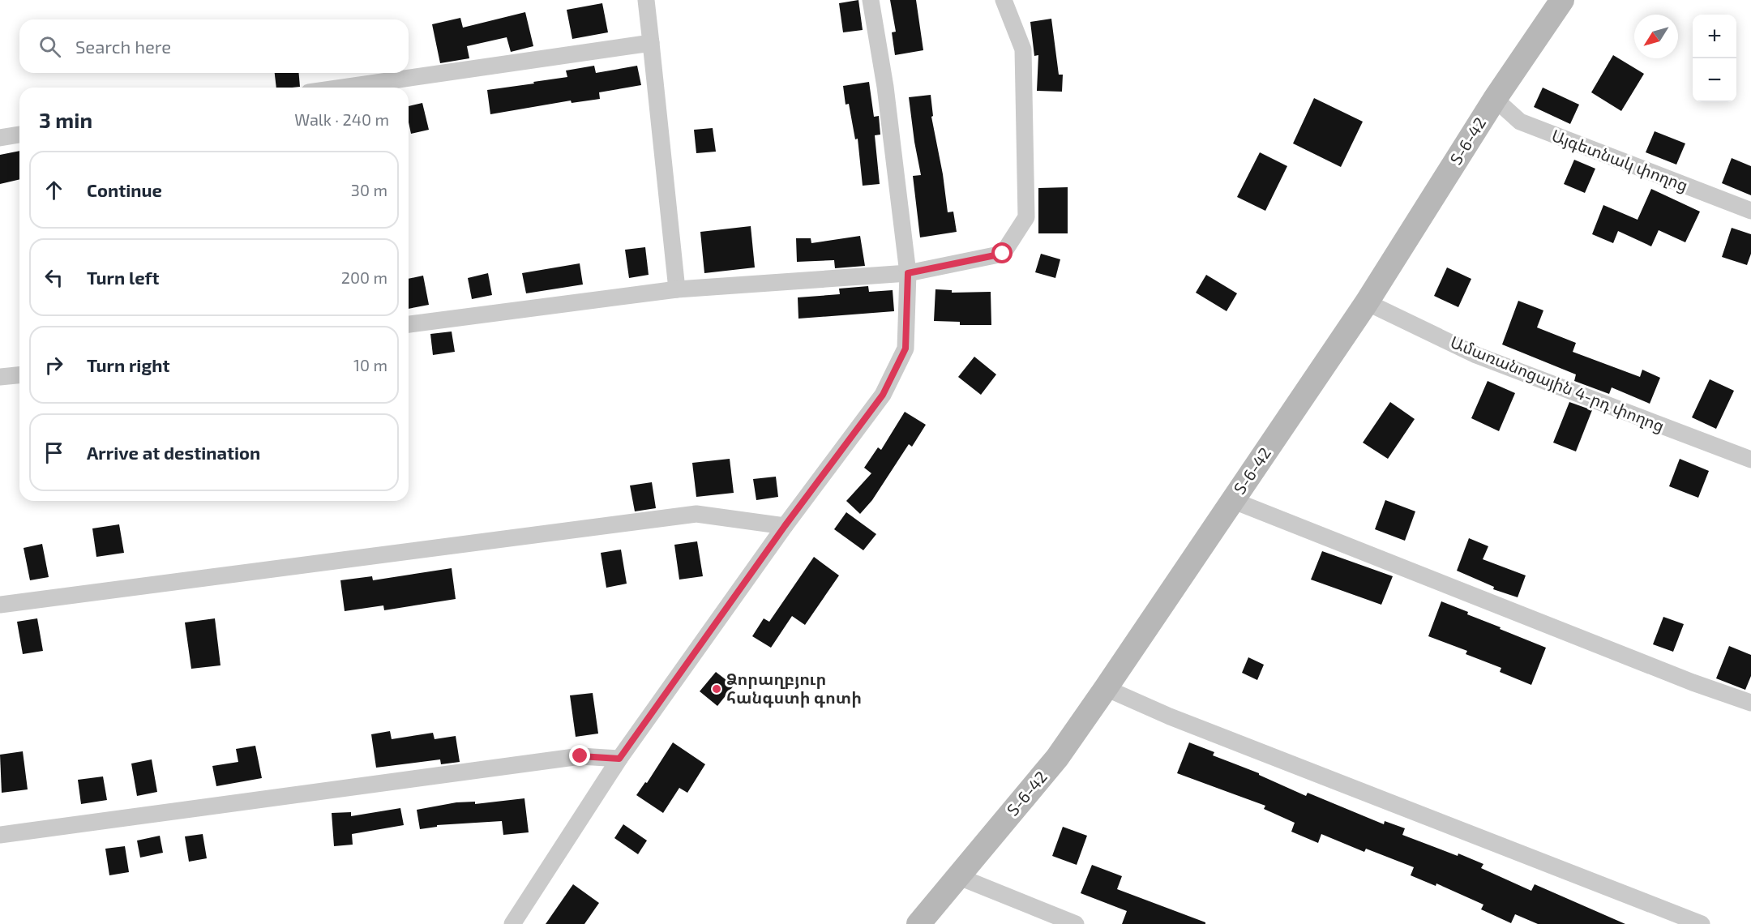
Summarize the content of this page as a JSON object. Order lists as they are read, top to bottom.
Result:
{
  "streets": {
    "main road": ["Տ-6-42"],
    "street": ["Այգետնակ փողոց", "Ամառանոցային 4-րդ փողոց"]
  },
  "crossings": [
    ["Տ-6-42", "Այգետնակ փողոց"],
    ["Տ-6-42", "Ամառանոցային 4-րդ փողոց"]
  ],
  "places": ["Ձորաղբյուր հանգստի գոտի"],
  "north": "bottom left",
  "page": {
    "map_buttons": ["+", "−"],
    "search": "Search here",
    "heading": ["3 min", "Walk · 240 m"],
    "list": [
      ["Continue", "30 m"],
      ["Turn left", "200 m"],
      ["Turn right", "10 m"],
      "Arrive at destination"
    ]
  }
}
